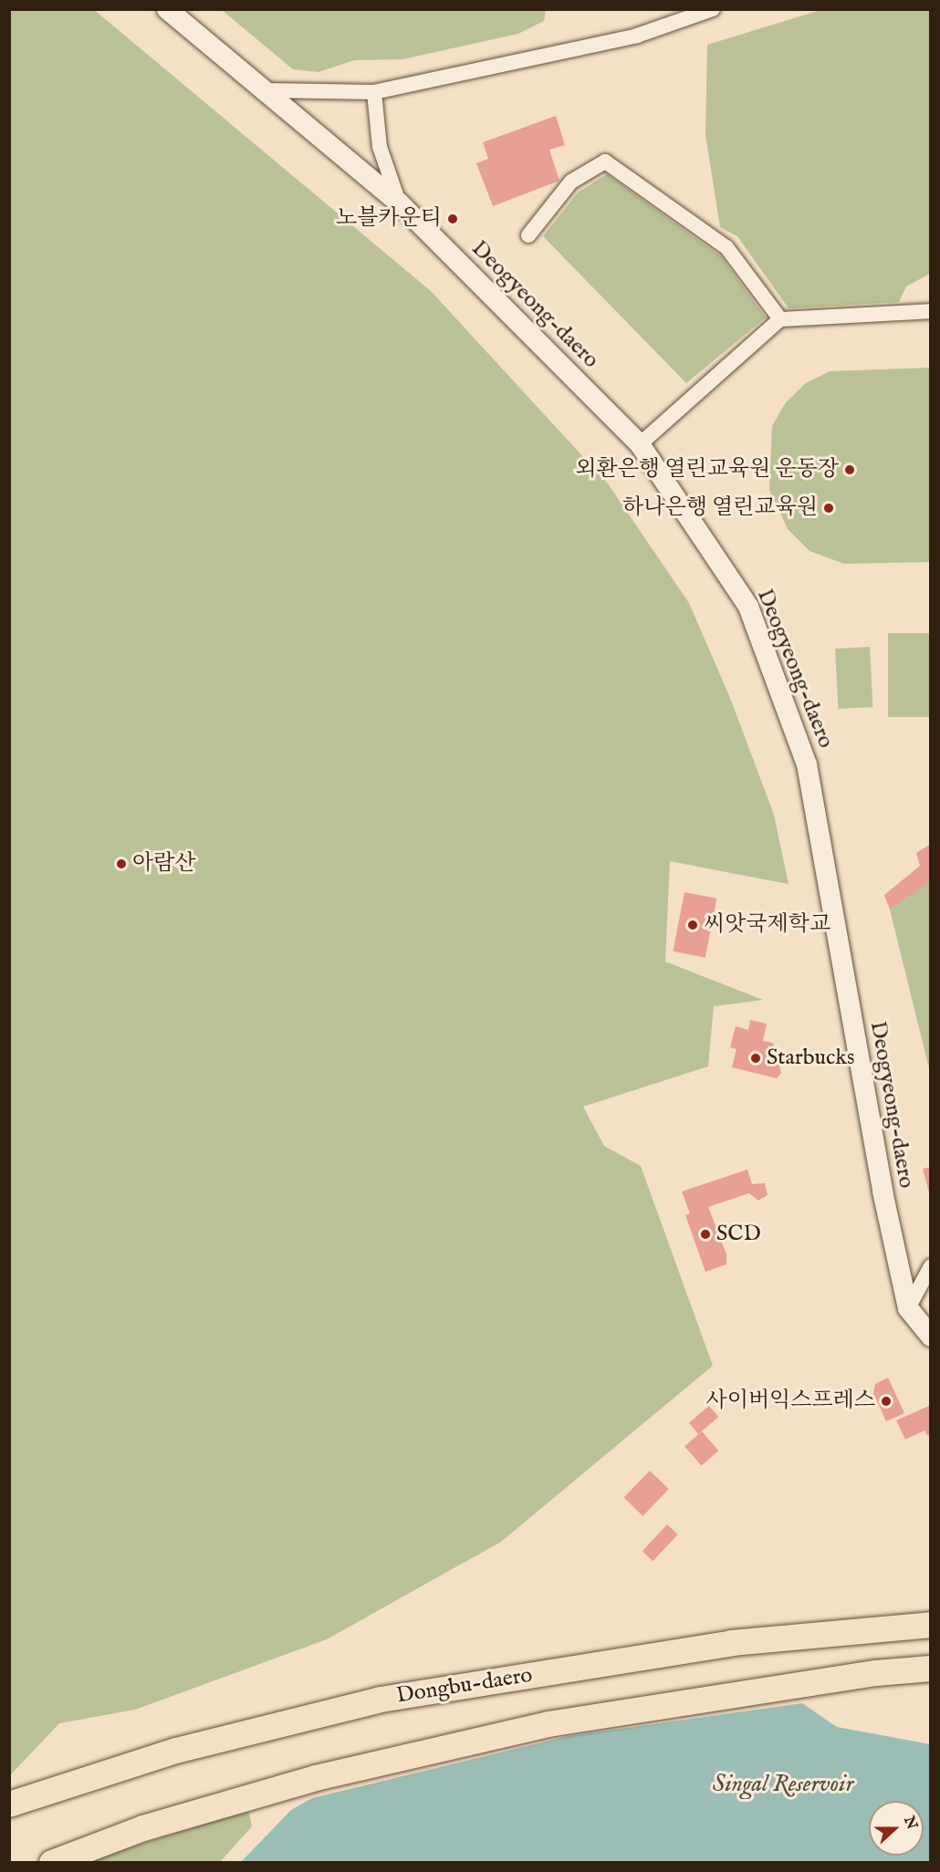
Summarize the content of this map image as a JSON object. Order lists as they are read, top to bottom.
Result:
{
  "streets": {
    "highway": ["Dongbu-daero"],
    "main road": ["Deogyeong-daero"]
  },
  "water": ["Singal Reservoir"],
  "places": [
    "노블카운티",
    "외환은행 열린교육원 운동장",
    "하나은행 열린교육원",
    "아람산",
    "씨앗국제학교",
    "Starbucks",
    "SCD",
    "사이버익스프레스"
  ],
  "north": "right"
}
